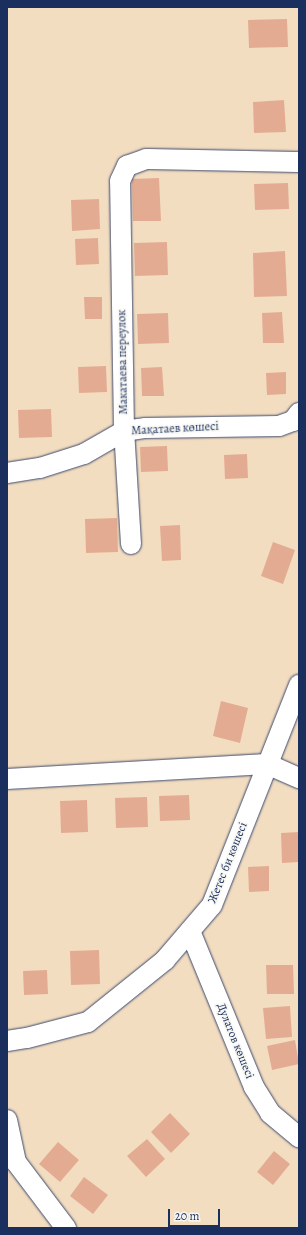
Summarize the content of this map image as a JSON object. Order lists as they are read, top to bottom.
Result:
{
  "streets": {
    "street": [
      "Макатаева переулок",
      "Мақатаев көшесі",
      "Жетес би көшесі",
      "Дулатов көшесі"
    ]
  },
  "crossings": [
    ["Макатаева переулок", "Мақатаев көшесі"],
    ["Жетес би көшесі", "Дулатов көшесі"]
  ],
  "scale_bar": "20 m"
}
